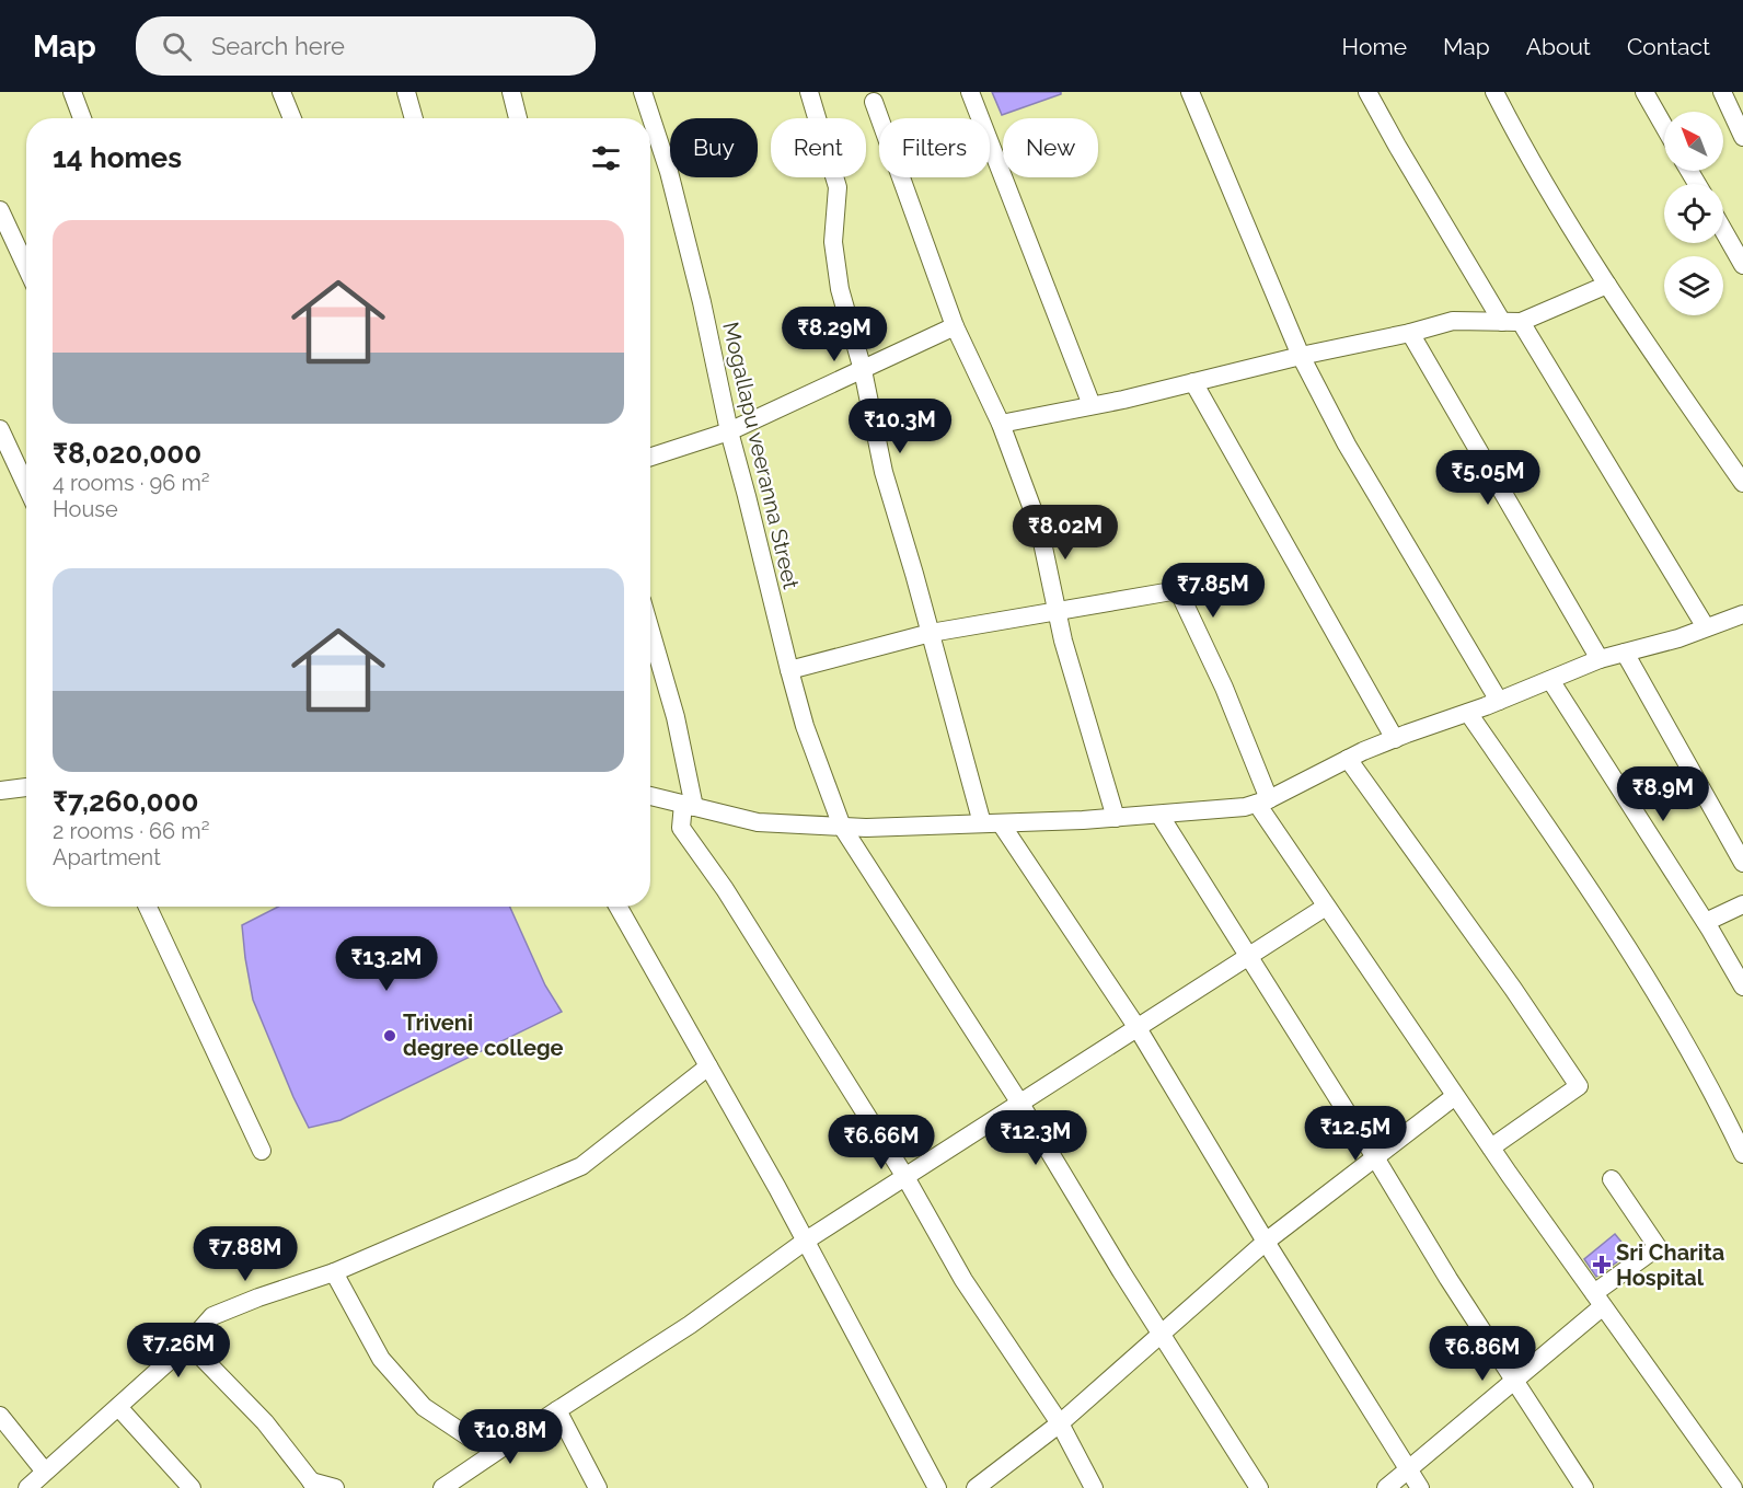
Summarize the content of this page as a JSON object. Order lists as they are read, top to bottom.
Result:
{
  "streets": {
    "street": ["Mogallapu veeranna Street"]
  },
  "places": {
    "other": ["Triveni degree college"],
    "health": ["Sri Charita Hospital"]
  },
  "north": "top left",
  "page": {
    "header": "Map",
    "search": "Search here",
    "nav": [
      "Home",
      "Map",
      "About",
      "Contact"
    ],
    "chip": [
      "Buy",
      "Rent",
      "Filters",
      "New"
    ],
    "heading": "14 homes",
    "list": [
      {
        "name": "₹8,020,000",
        "note": "4 rooms · 96 m² · House"
      },
      {
        "name": "₹7,260,000",
        "note": "2 rooms · 66 m² · Apartment"
      }
    ],
    "price": [
      "₹8.29M",
      "₹10.3M",
      "₹5.05M",
      "₹8.02M",
      "₹7.85M",
      "₹8.9M",
      "₹13.2M",
      "₹12.5M",
      "₹12.3M",
      "₹6.66M",
      "₹7.88M",
      "₹7.26M",
      "₹6.86M",
      "₹10.8M"
    ]
  }
}
